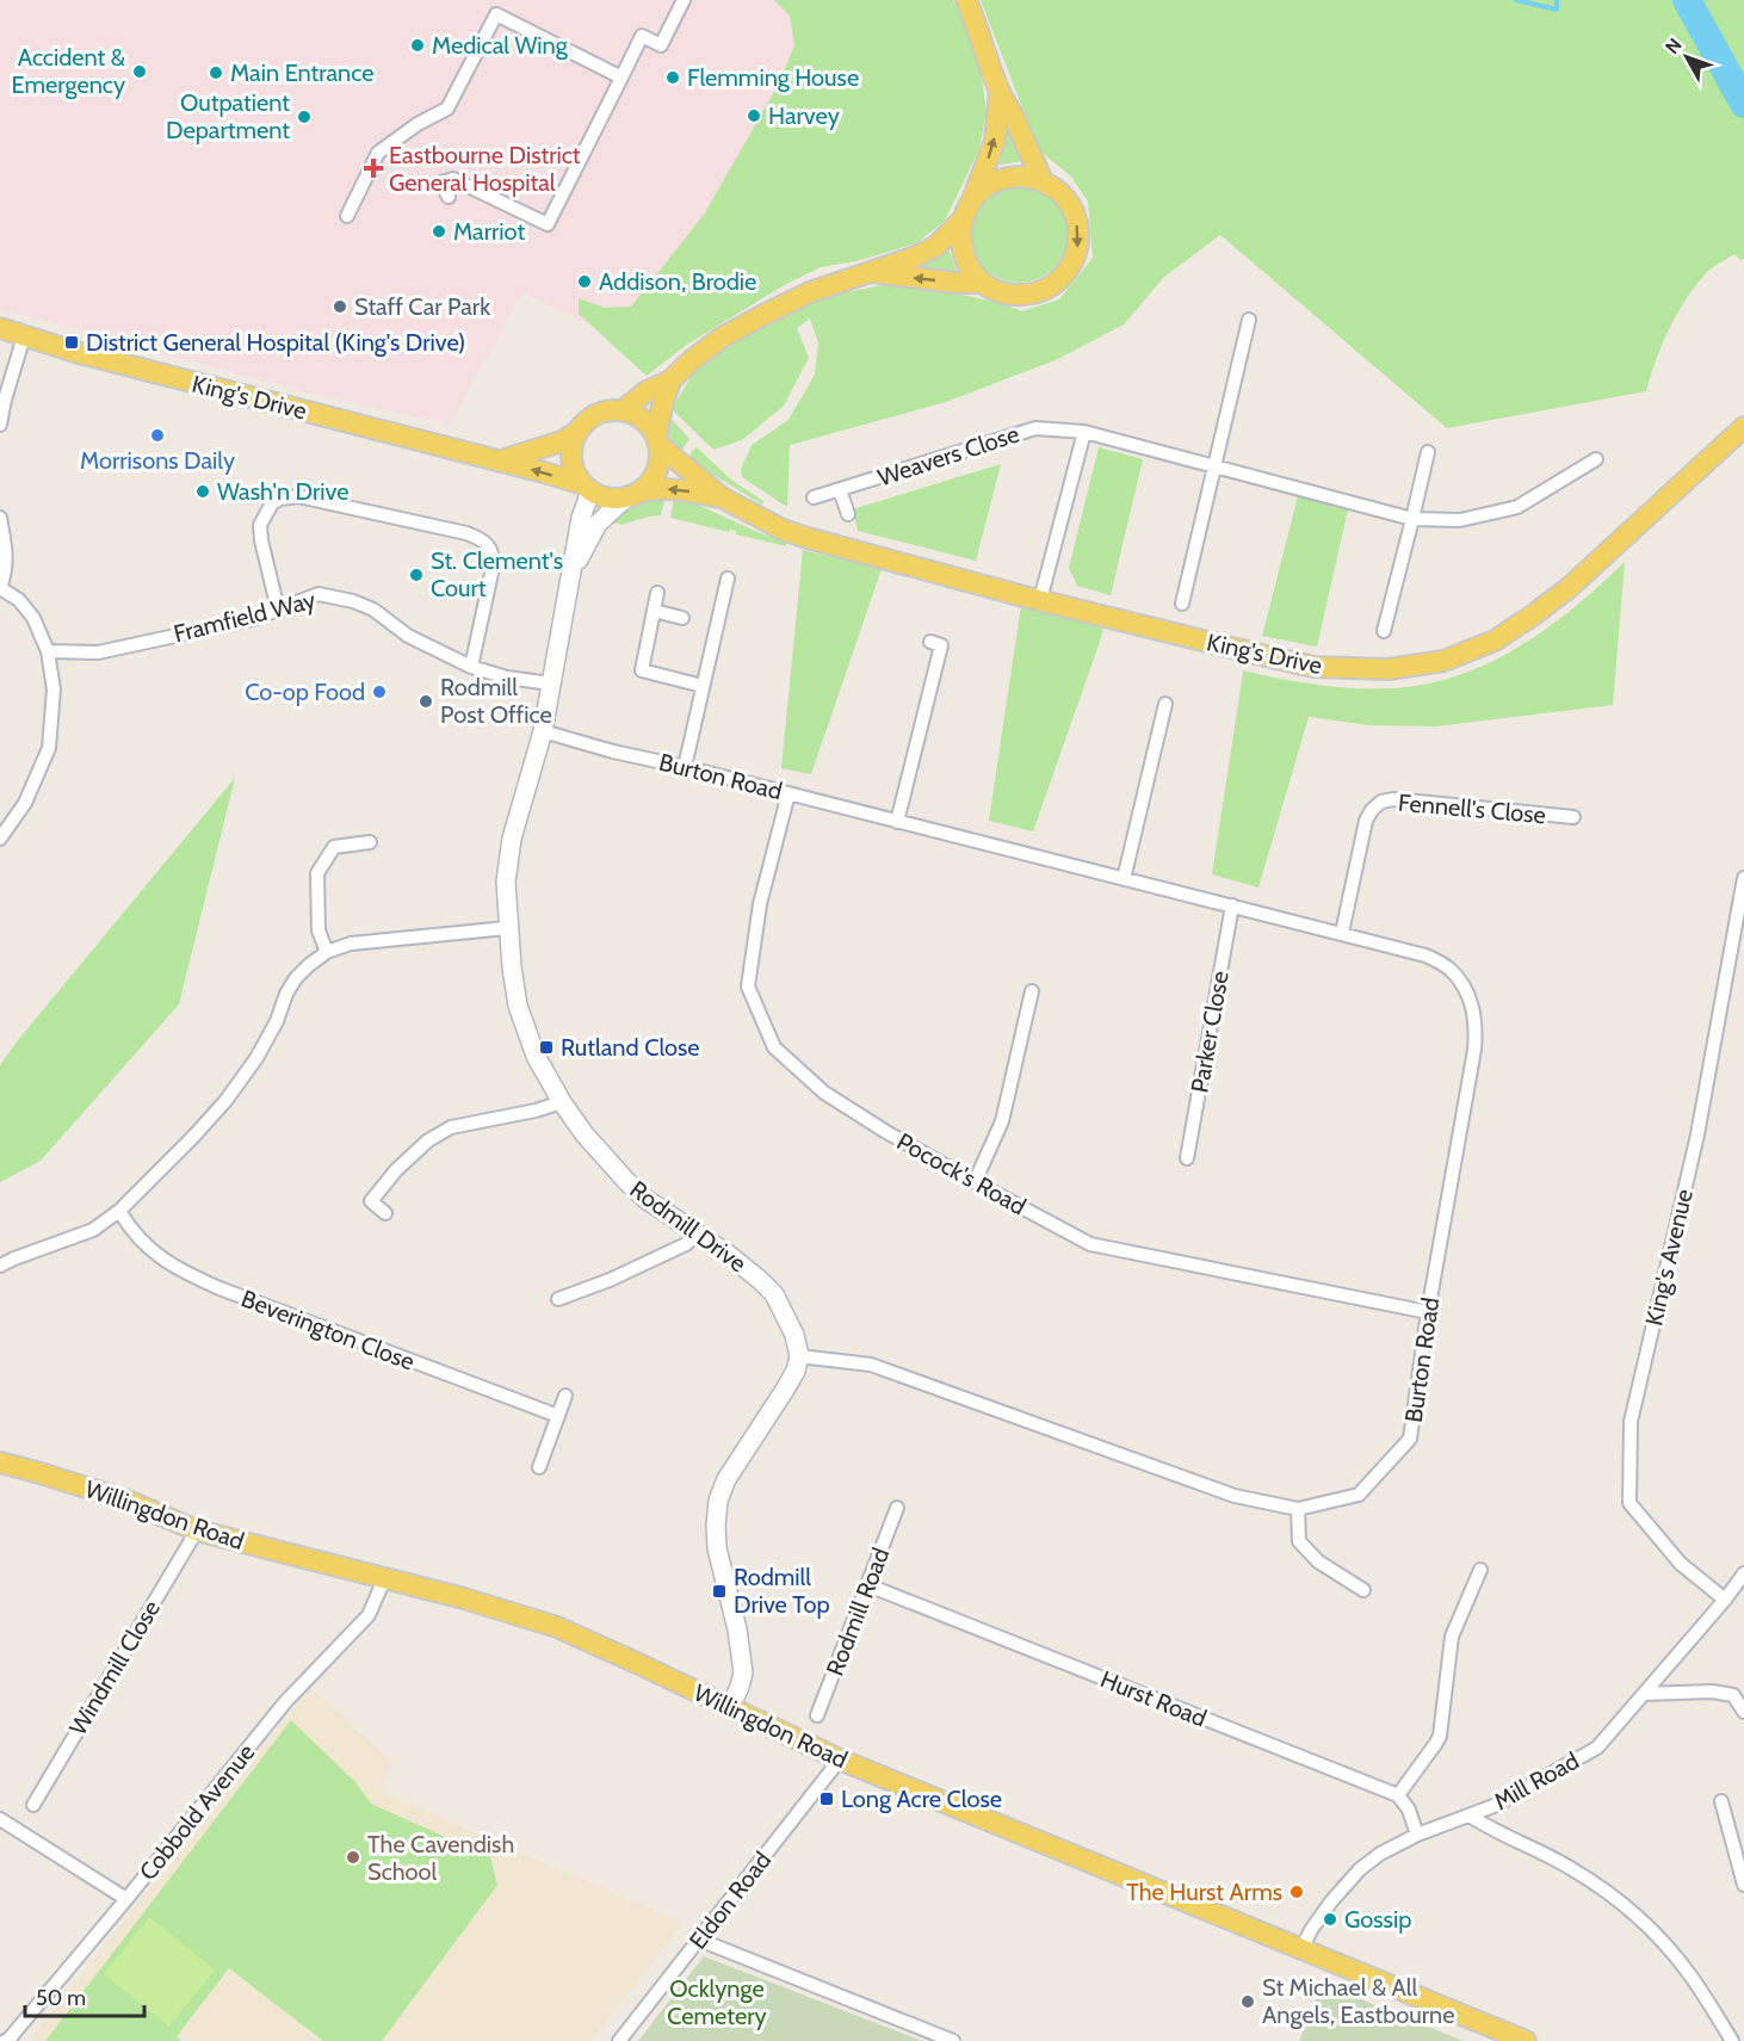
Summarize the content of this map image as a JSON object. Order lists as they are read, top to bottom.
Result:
{
  "streets": {
    "main road": ["King's Drive", "Willingdon Road"],
    "street": [
      "Weavers Close",
      "Framfield Way",
      "Burton Road",
      "Fennell's Close",
      "Parker Close",
      "Pocock's Road",
      "Rodmill Drive",
      "King's Avenue",
      "Beverington Close",
      "Rodmill Road",
      "Windmill Close",
      "Hurst Road",
      "Mill Road",
      "Cobbold Avenue",
      "Eldon Road"
    ]
  },
  "crossings": [
    ["King's Drive", "Rodmill Drive"],
    ["Framfield Way", "Rodmill Drive"],
    ["Burton Road", "Fennell's Close"],
    ["Burton Road", "Parker Close"],
    ["Burton Road", "Pocock's Road"],
    ["Burton Road", "Rodmill Drive"],
    ["King's Avenue", "Mill Road"],
    ["Willingdon Road", "Windmill Close"],
    ["Willingdon Road", "Mill Road"],
    ["Willingdon Road", "Cobbold Avenue"],
    ["Willingdon Road", "Eldon Road"],
    ["Rodmill Road", "Hurst Road"]
  ],
  "parks": ["Ocklynge Cemetery"],
  "places": {
    "other": [
      "Medical Wing",
      "Accident & Emergency",
      "Main Entrance",
      "Flemming House",
      "Harvey",
      "Outpatient Department",
      "Marriot",
      "Addison, Brodie",
      "Staff Car Park",
      "Morrisons Daily",
      "Wash'n Drive",
      "St. Clement's Court",
      "Co-op Food",
      "Rodmill Post Office",
      "The Cavendish School",
      "The Hurst Arms",
      "Gossip",
      "St Michael & All Angels, Eastbourne"
    ],
    "health": ["Eastbourne District General Hospital"],
    "transit": [
      "District General Hospital (King's Drive)",
      "Rutland Close",
      "Rodmill Drive Top",
      "Long Acre Close"
    ]
  },
  "scale_bar": "50 m",
  "north": "top left"
}
